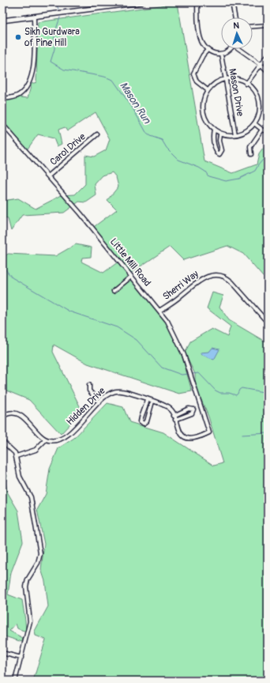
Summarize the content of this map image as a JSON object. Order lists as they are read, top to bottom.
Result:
{
  "streets": {
    "street": [
      "Mason Drive",
      "Carol Drive",
      "Little Mill Road",
      "Sherri Way",
      "Hidden Drive"
    ]
  },
  "crossings": [
    ["Carol Drive", "Little Mill Road"],
    ["Little Mill Road", "Sherri Way"],
    ["Little Mill Road", "Hidden Drive"]
  ],
  "water": ["Mason Run"],
  "places": ["Sikh Gurdwara of Pine Hill"],
  "north": "top"
}
